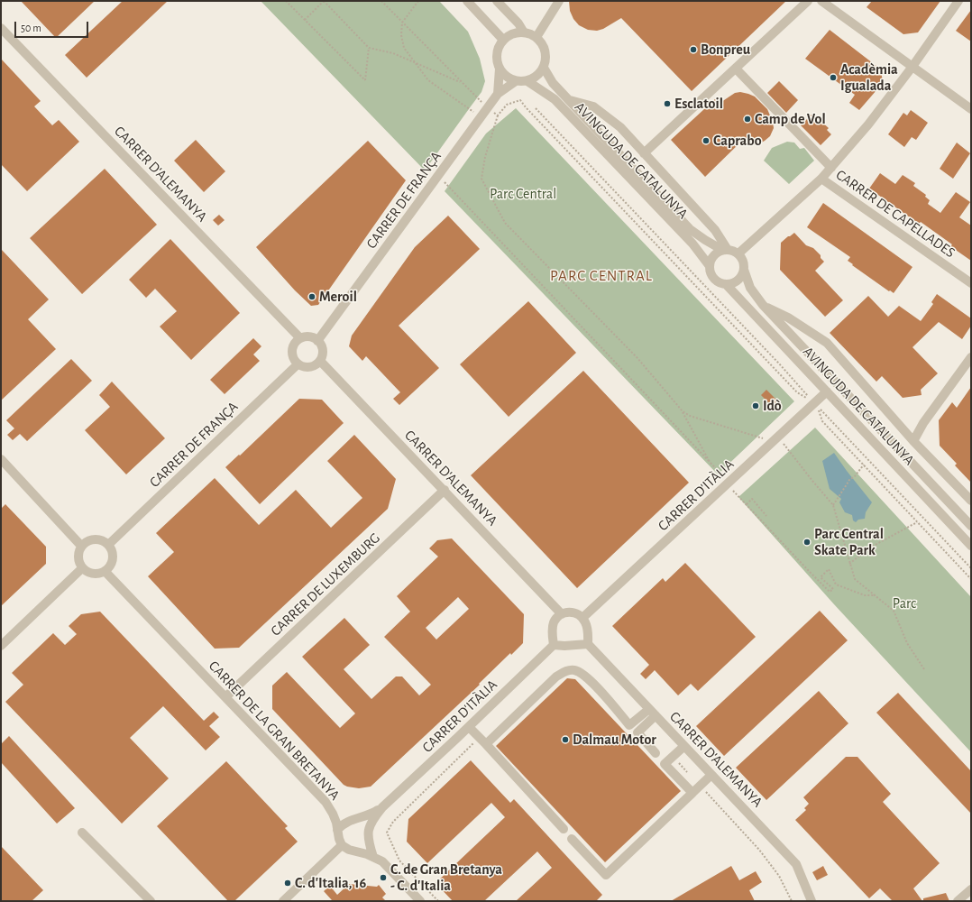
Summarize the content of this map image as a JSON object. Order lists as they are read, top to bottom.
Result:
{
  "streets": {
    "street": [
      "AVINGUDA DE CATALUNYA",
      "CARRER D'ALEMANYA",
      "CARRER DE FRANÇA",
      "CARRER DE CAPELLADES",
      "CARRER D'ITÀLIA",
      "CARRER DE LUXEMBURG",
      "CARRER DE LA GRAN BRETANYA"
    ]
  },
  "crossings": [
    ["AVINGUDA DE CATALUNYA", "CARRER DE FRANÇA"],
    ["AVINGUDA DE CATALUNYA", "CARRER D'ITÀLIA"],
    ["CARRER D'ALEMANYA", "CARRER DE FRANÇA"],
    ["CARRER D'ALEMANYA", "CARRER D'ITÀLIA"],
    ["CARRER D'ALEMANYA", "CARRER DE LUXEMBURG"],
    ["CARRER DE FRANÇA", "CARRER DE LA GRAN BRETANYA"],
    ["CARRER D'ITÀLIA", "CARRER DE LA GRAN BRETANYA"],
    ["CARRER DE LUXEMBURG", "CARRER DE LA GRAN BRETANYA"]
  ],
  "districts": ["PARC CENTRAL"],
  "parks": ["Parc Central", "Parc"],
  "places": [
    "Bonpreu",
    "Acadèmia Igualada",
    "Esclatoil",
    "Camp de Vol",
    "Caprabo",
    "Meroil",
    "Idò",
    "Parc Central Skate Park",
    "Dalmau Motor",
    "C. de Gran Bretanya - C. d'Italia",
    "C. d'Italia, 16"
  ],
  "scale_bar": "50 m"
}
